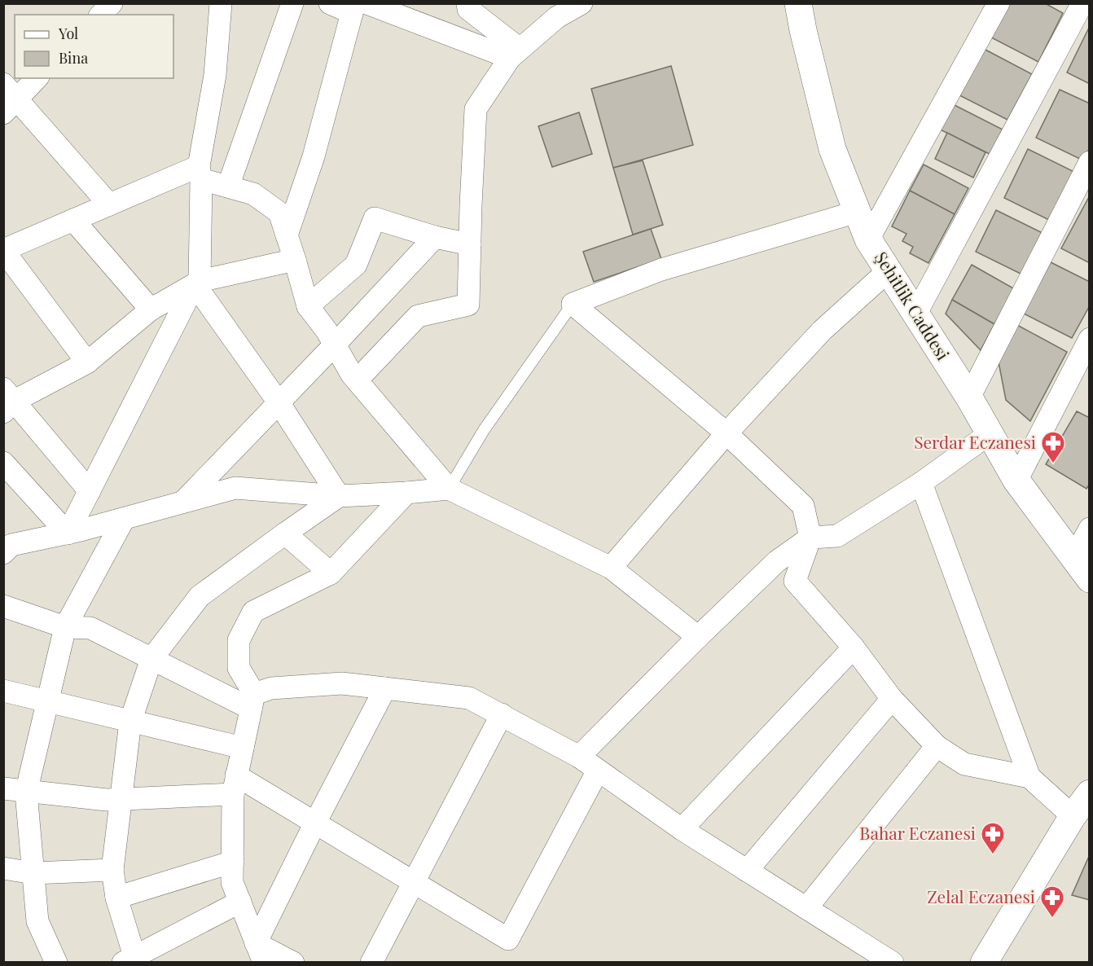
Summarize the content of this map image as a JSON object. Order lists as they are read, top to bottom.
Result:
{
  "streets": {
    "street": ["Şehitlik Caddesi"]
  },
  "places": {
    "pharmacy": ["Serdar Eczanesi", "Bahar Eczanesi", "Zelal Eczanesi"]
  },
  "legend": ["Yol", "Bina"]
}
